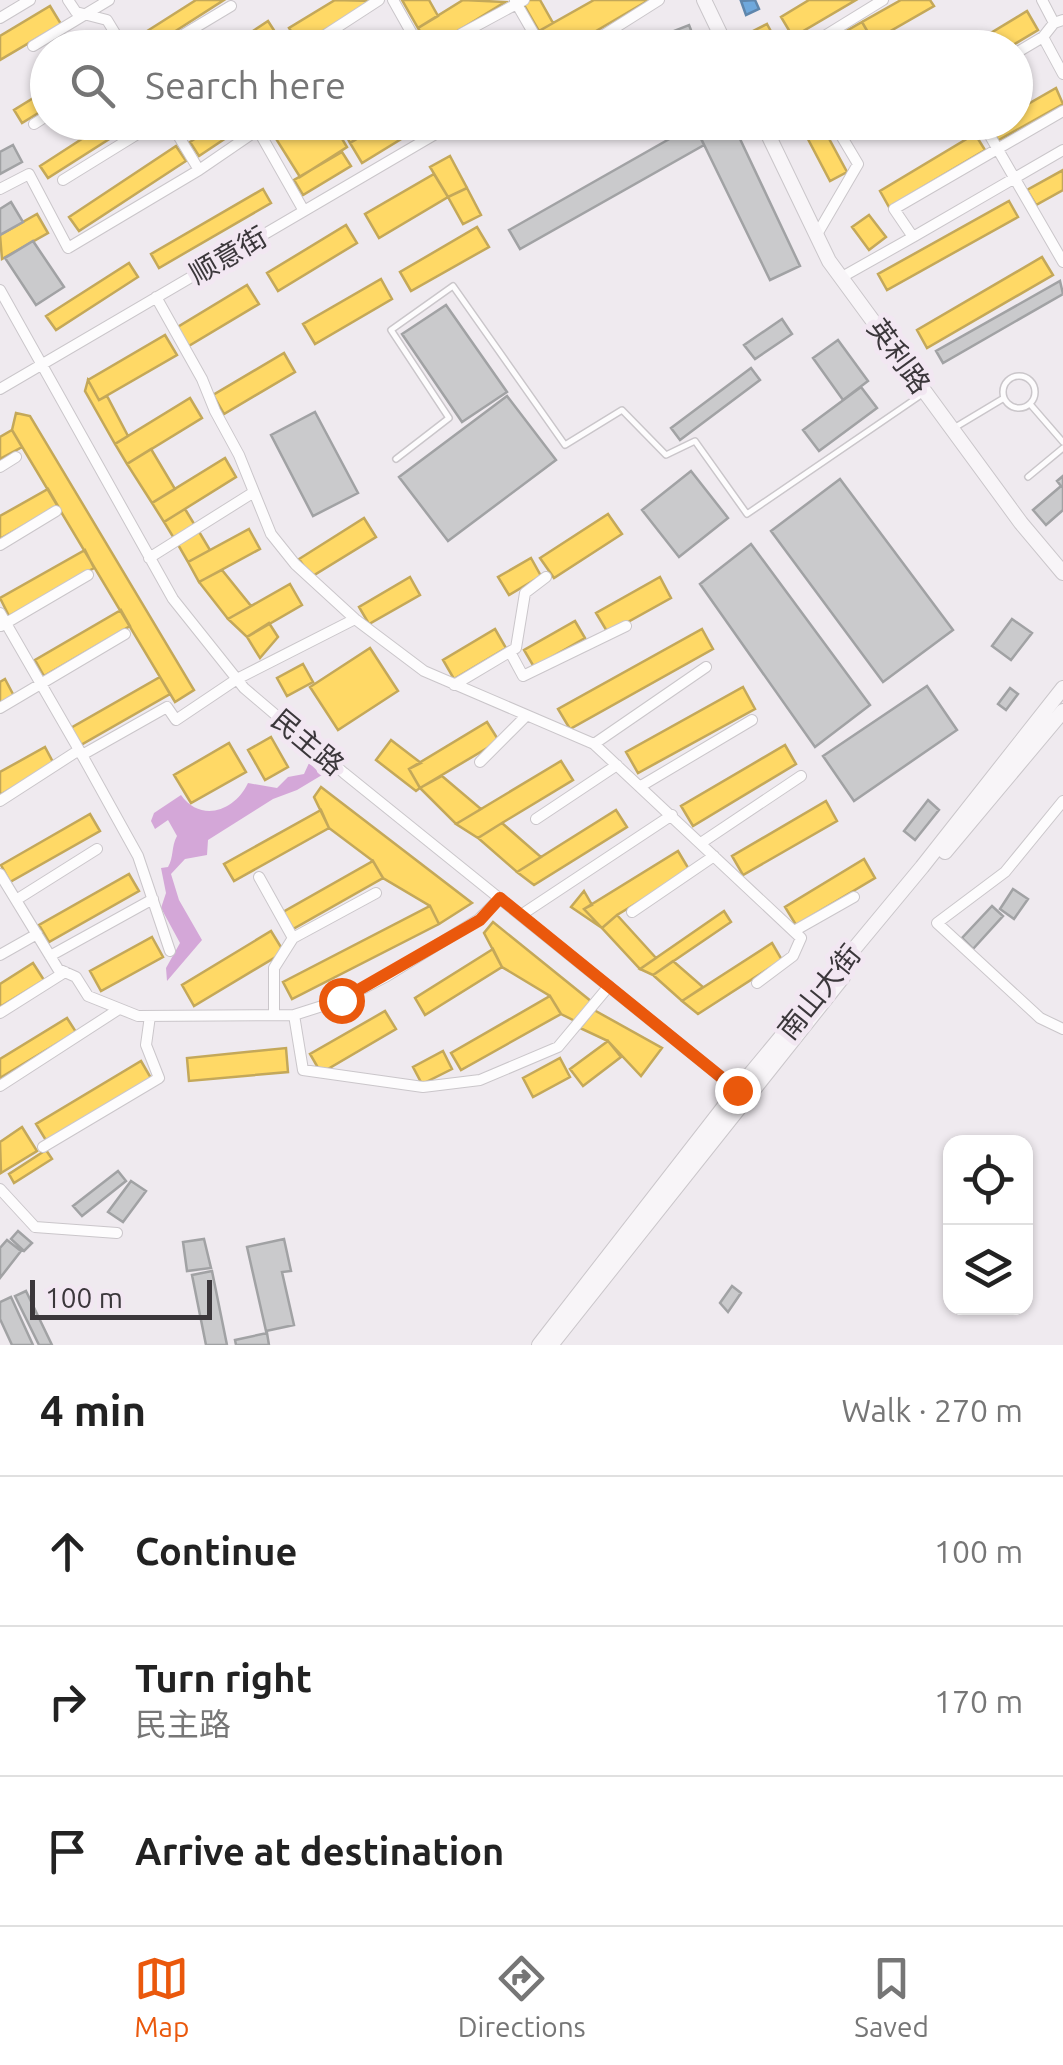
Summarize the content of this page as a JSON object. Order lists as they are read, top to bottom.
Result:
{
  "streets": {
    "street": [
      "顺意街",
      "英利路",
      "民主路",
      "南山大街"
    ]
  },
  "crossings": [
    ["顺意街", "民主路"],
    ["民主路", "南山大街"]
  ],
  "scale_bar": "100 m",
  "page": {
    "search": "Search here",
    "scale": "100 m",
    "heading": ["4 min", "Walk · 270 m"],
    "list": [
      ["Continue", "100 m"],
      ["Turn right", "民主路", "170 m"],
      "Arrive at destination"
    ],
    "nav": ["Map", "Directions", "Saved"]
  }
}
